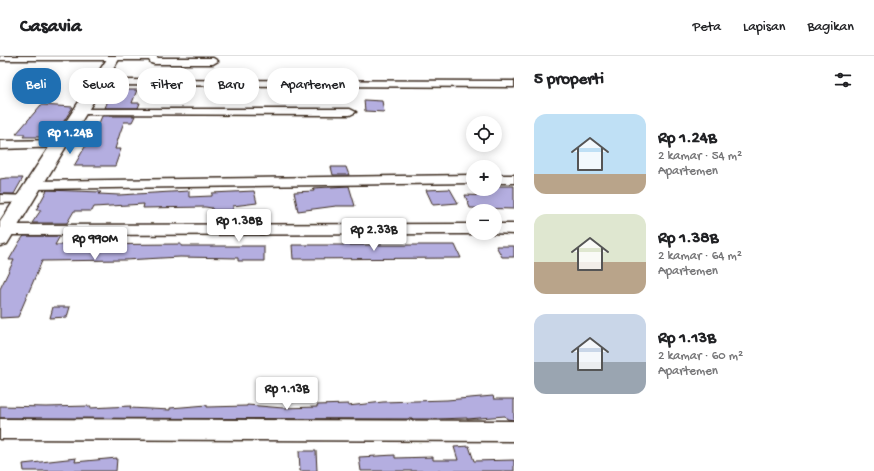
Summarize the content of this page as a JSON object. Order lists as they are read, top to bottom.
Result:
{
  "page": {
    "header": "Casavia",
    "nav": ["Peta", "Lapisan", "Bagikan"],
    "heading": "5 properti",
    "chip": [
      "Beli",
      "Sewa",
      "Filter",
      "Baru",
      "Apartemen"
    ],
    "list": [
      {
        "name": "Rp 1.24B",
        "note": "2 kamar · 54 m² · Apartemen"
      },
      {
        "name": "Rp 1.38B",
        "note": "2 kamar · 64 m² · Apartemen"
      },
      {
        "name": "Rp 1.13B",
        "note": "2 kamar · 60 m² · Apartemen"
      }
    ],
    "map_buttons": ["+", "−"],
    "price": [
      "Rp 1.24B",
      "Rp 1.38B",
      "Rp 2.33B",
      "Rp 990M",
      "Rp 1.13B"
    ]
  }
}
